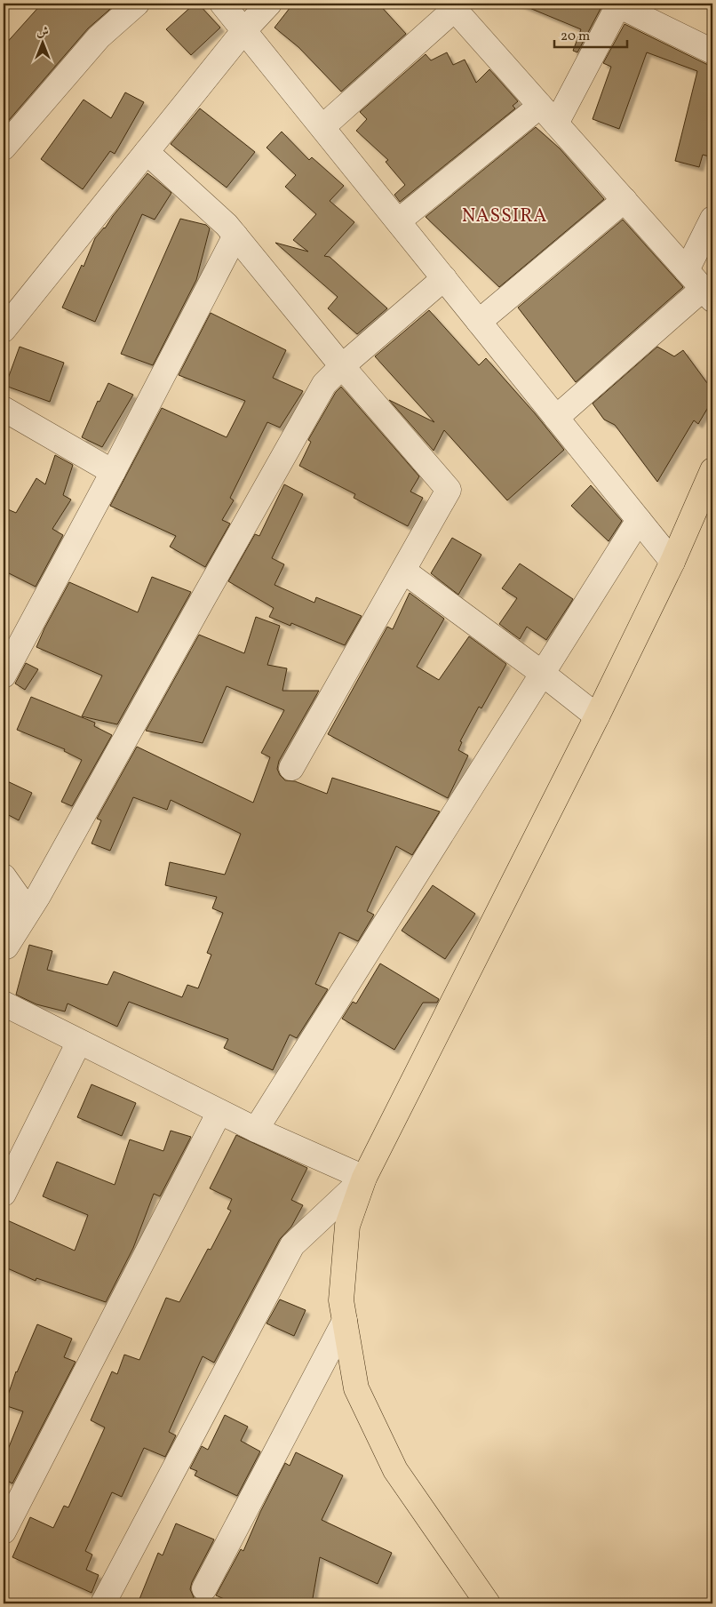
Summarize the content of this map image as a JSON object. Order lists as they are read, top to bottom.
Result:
{
  "districts": ["NASSIRA"],
  "scale_bar": "20 m",
  "north": "top"
}
